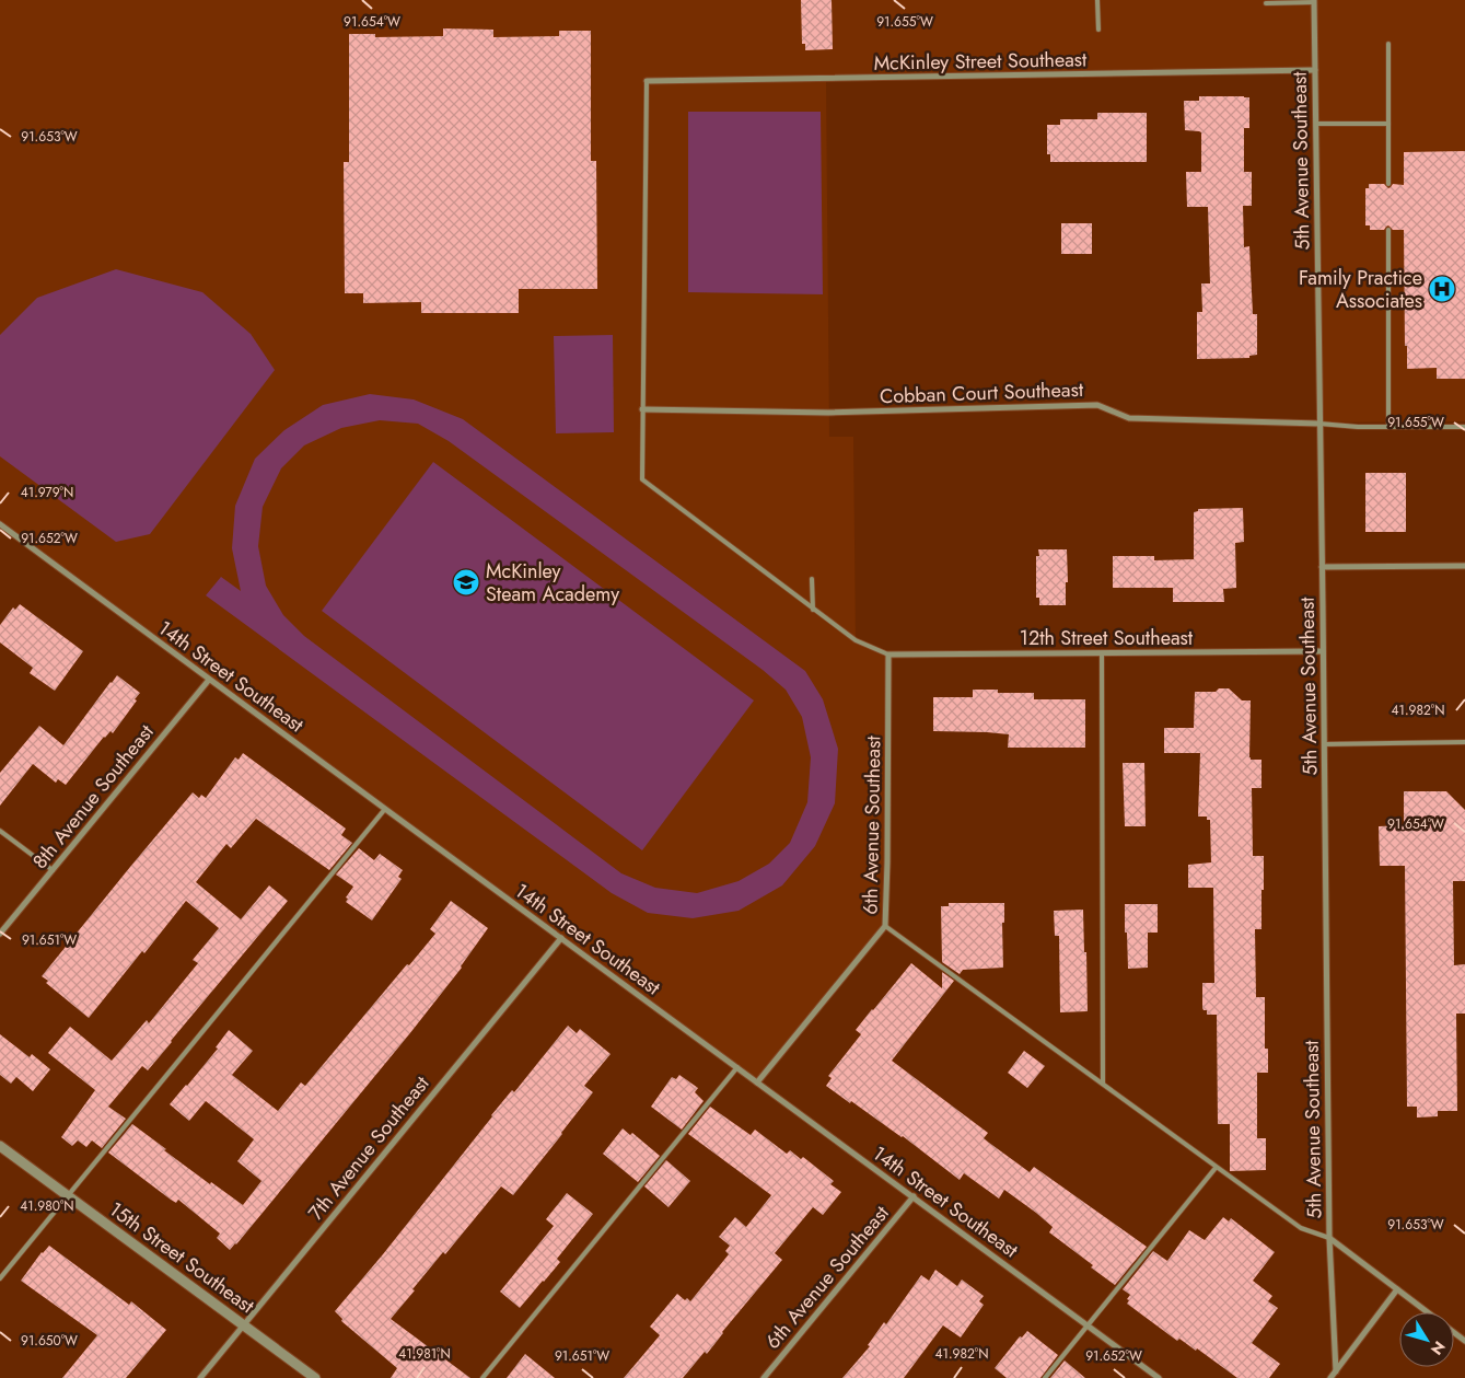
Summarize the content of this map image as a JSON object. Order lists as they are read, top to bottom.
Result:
{
  "streets": {
    "street": [
      "McKinley Street Southeast",
      "5th Avenue Southeast",
      "Cobban Court Southeast",
      "12th Street Southeast",
      "14th Street Southeast",
      "8th Avenue Southeast",
      "6th Avenue Southeast",
      "7th Avenue Southeast",
      "15th Street Southeast"
    ]
  },
  "crossings": [
    ["McKinley Street Southeast", "5th Avenue Southeast"],
    ["5th Avenue Southeast", "Cobban Court Southeast"],
    ["5th Avenue Southeast", "12th Street Southeast"],
    ["12th Street Southeast", "6th Avenue Southeast"],
    ["14th Street Southeast", "8th Avenue Southeast"],
    ["14th Street Southeast", "6th Avenue Southeast"],
    ["14th Street Southeast", "7th Avenue Southeast"],
    ["7th Avenue Southeast", "15th Street Southeast"]
  ],
  "places": {
    "hospital": ["Family Practice Associates"],
    "school or university": ["McKinley Steam Academy"]
  },
  "north": "bottom right",
  "coordinates": [
    "91.654°W",
    "91.655°W",
    "91.653°W",
    "41.979°N",
    "91.652°W",
    "41.982°N",
    "91.651°W",
    "41.980°N",
    "91.650°W",
    "41.981°N"
  ]
}
